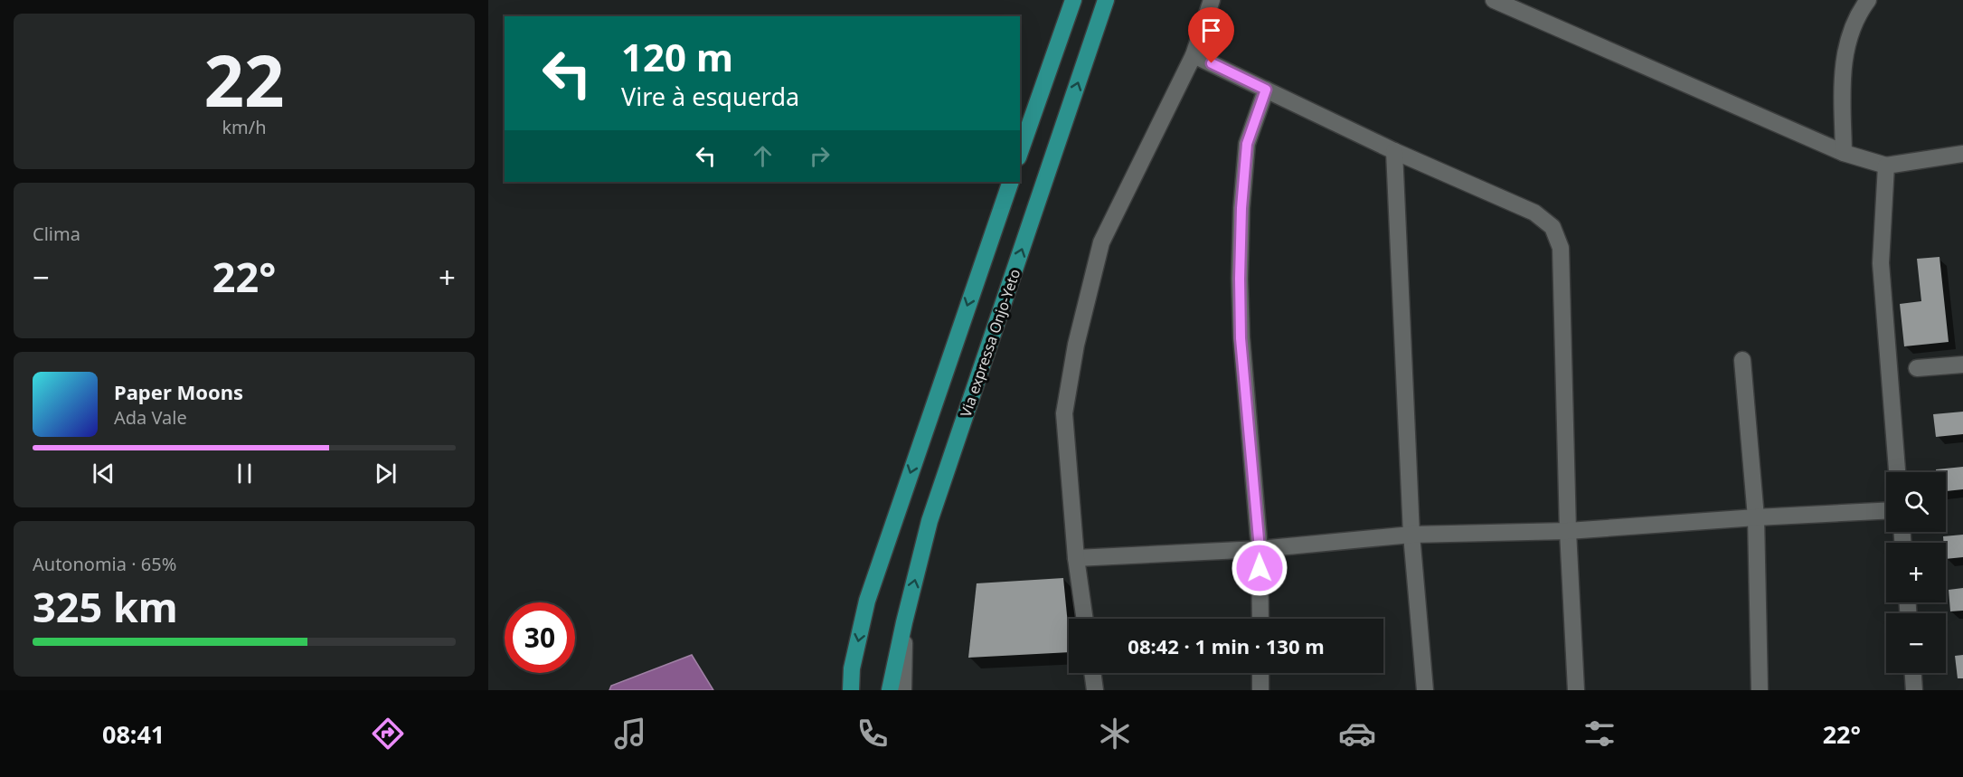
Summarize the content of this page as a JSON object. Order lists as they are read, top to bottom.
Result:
{
  "streets": {
    "main road": ["Via expressa Onjo-Yeto"]
  },
  "page": {
    "tile": [
      ["22", "km/h"],
      "Clima",
      ["Autonomia · 65%", "325 km"]
    ],
    "turn": ["120 m", "Vire à esquerda"],
    "heat": ["−", "22°", "+"],
    "song": ["Paper Moons", "Ada Vale"],
    "map_buttons": ["+", "−"],
    "limit": "30",
    "trip": "08:42 · 1 min · 130 m",
    "tabs": ["08:41", "22°"]
  }
}
